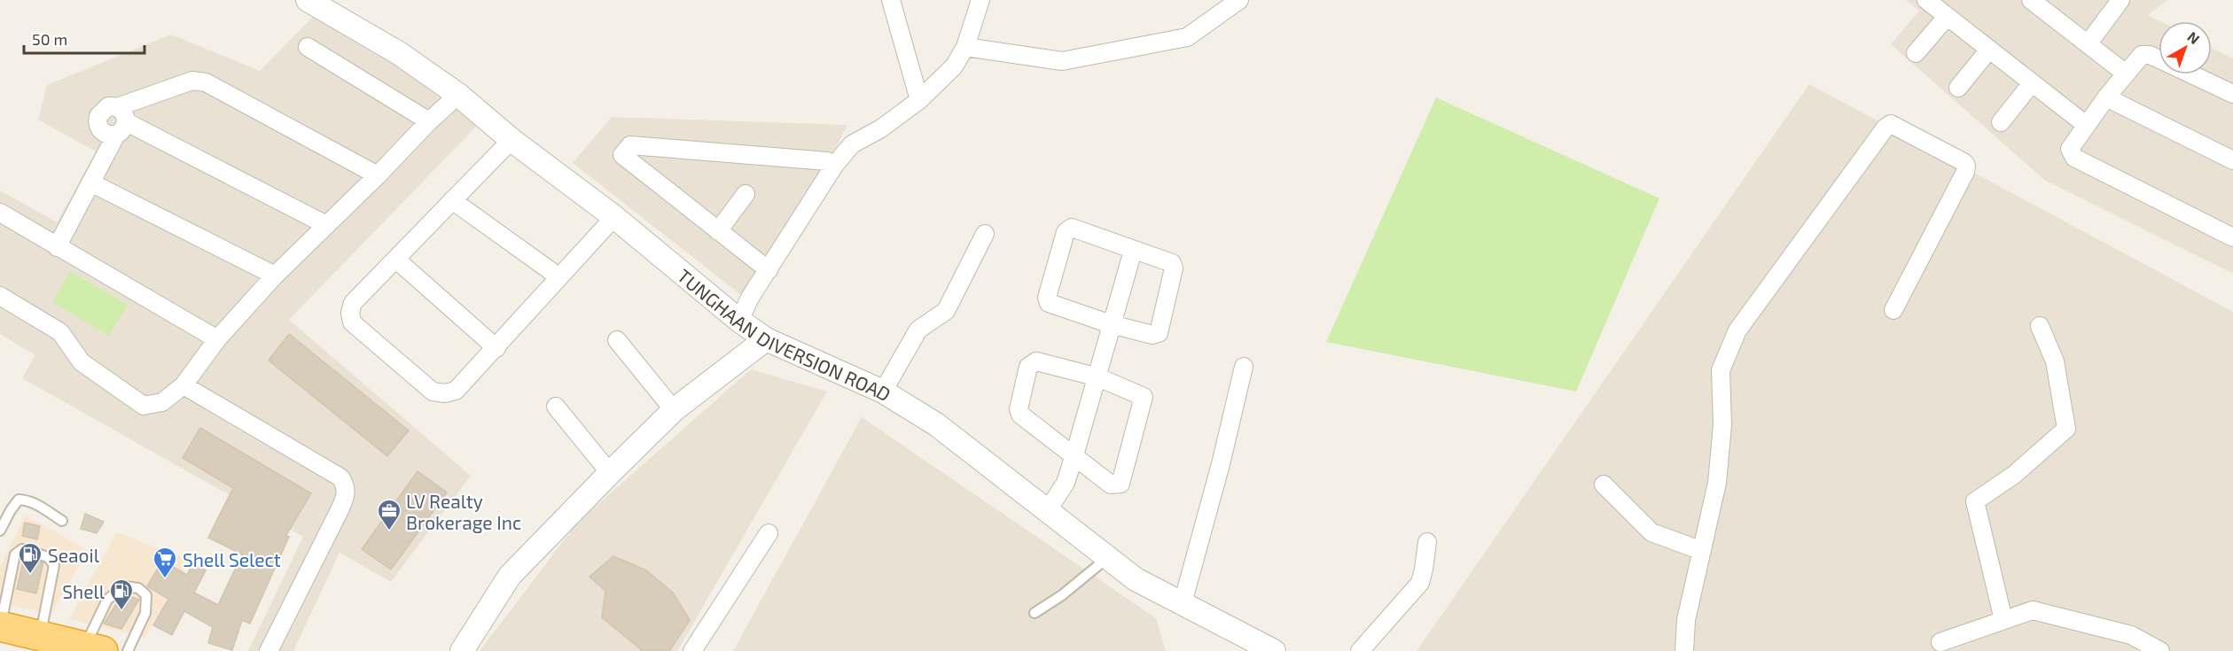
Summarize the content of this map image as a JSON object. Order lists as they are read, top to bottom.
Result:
{
  "streets": {
    "street": ["TUNGHAAN DIVERSION ROAD"]
  },
  "places": {
    "office": ["LV Realty Brokerage Inc"],
    "fuel station": ["Seaoil", "Shell"],
    "supermarket": ["Shell Select"]
  },
  "scale_bar": "50 m",
  "north": "top right"
}
